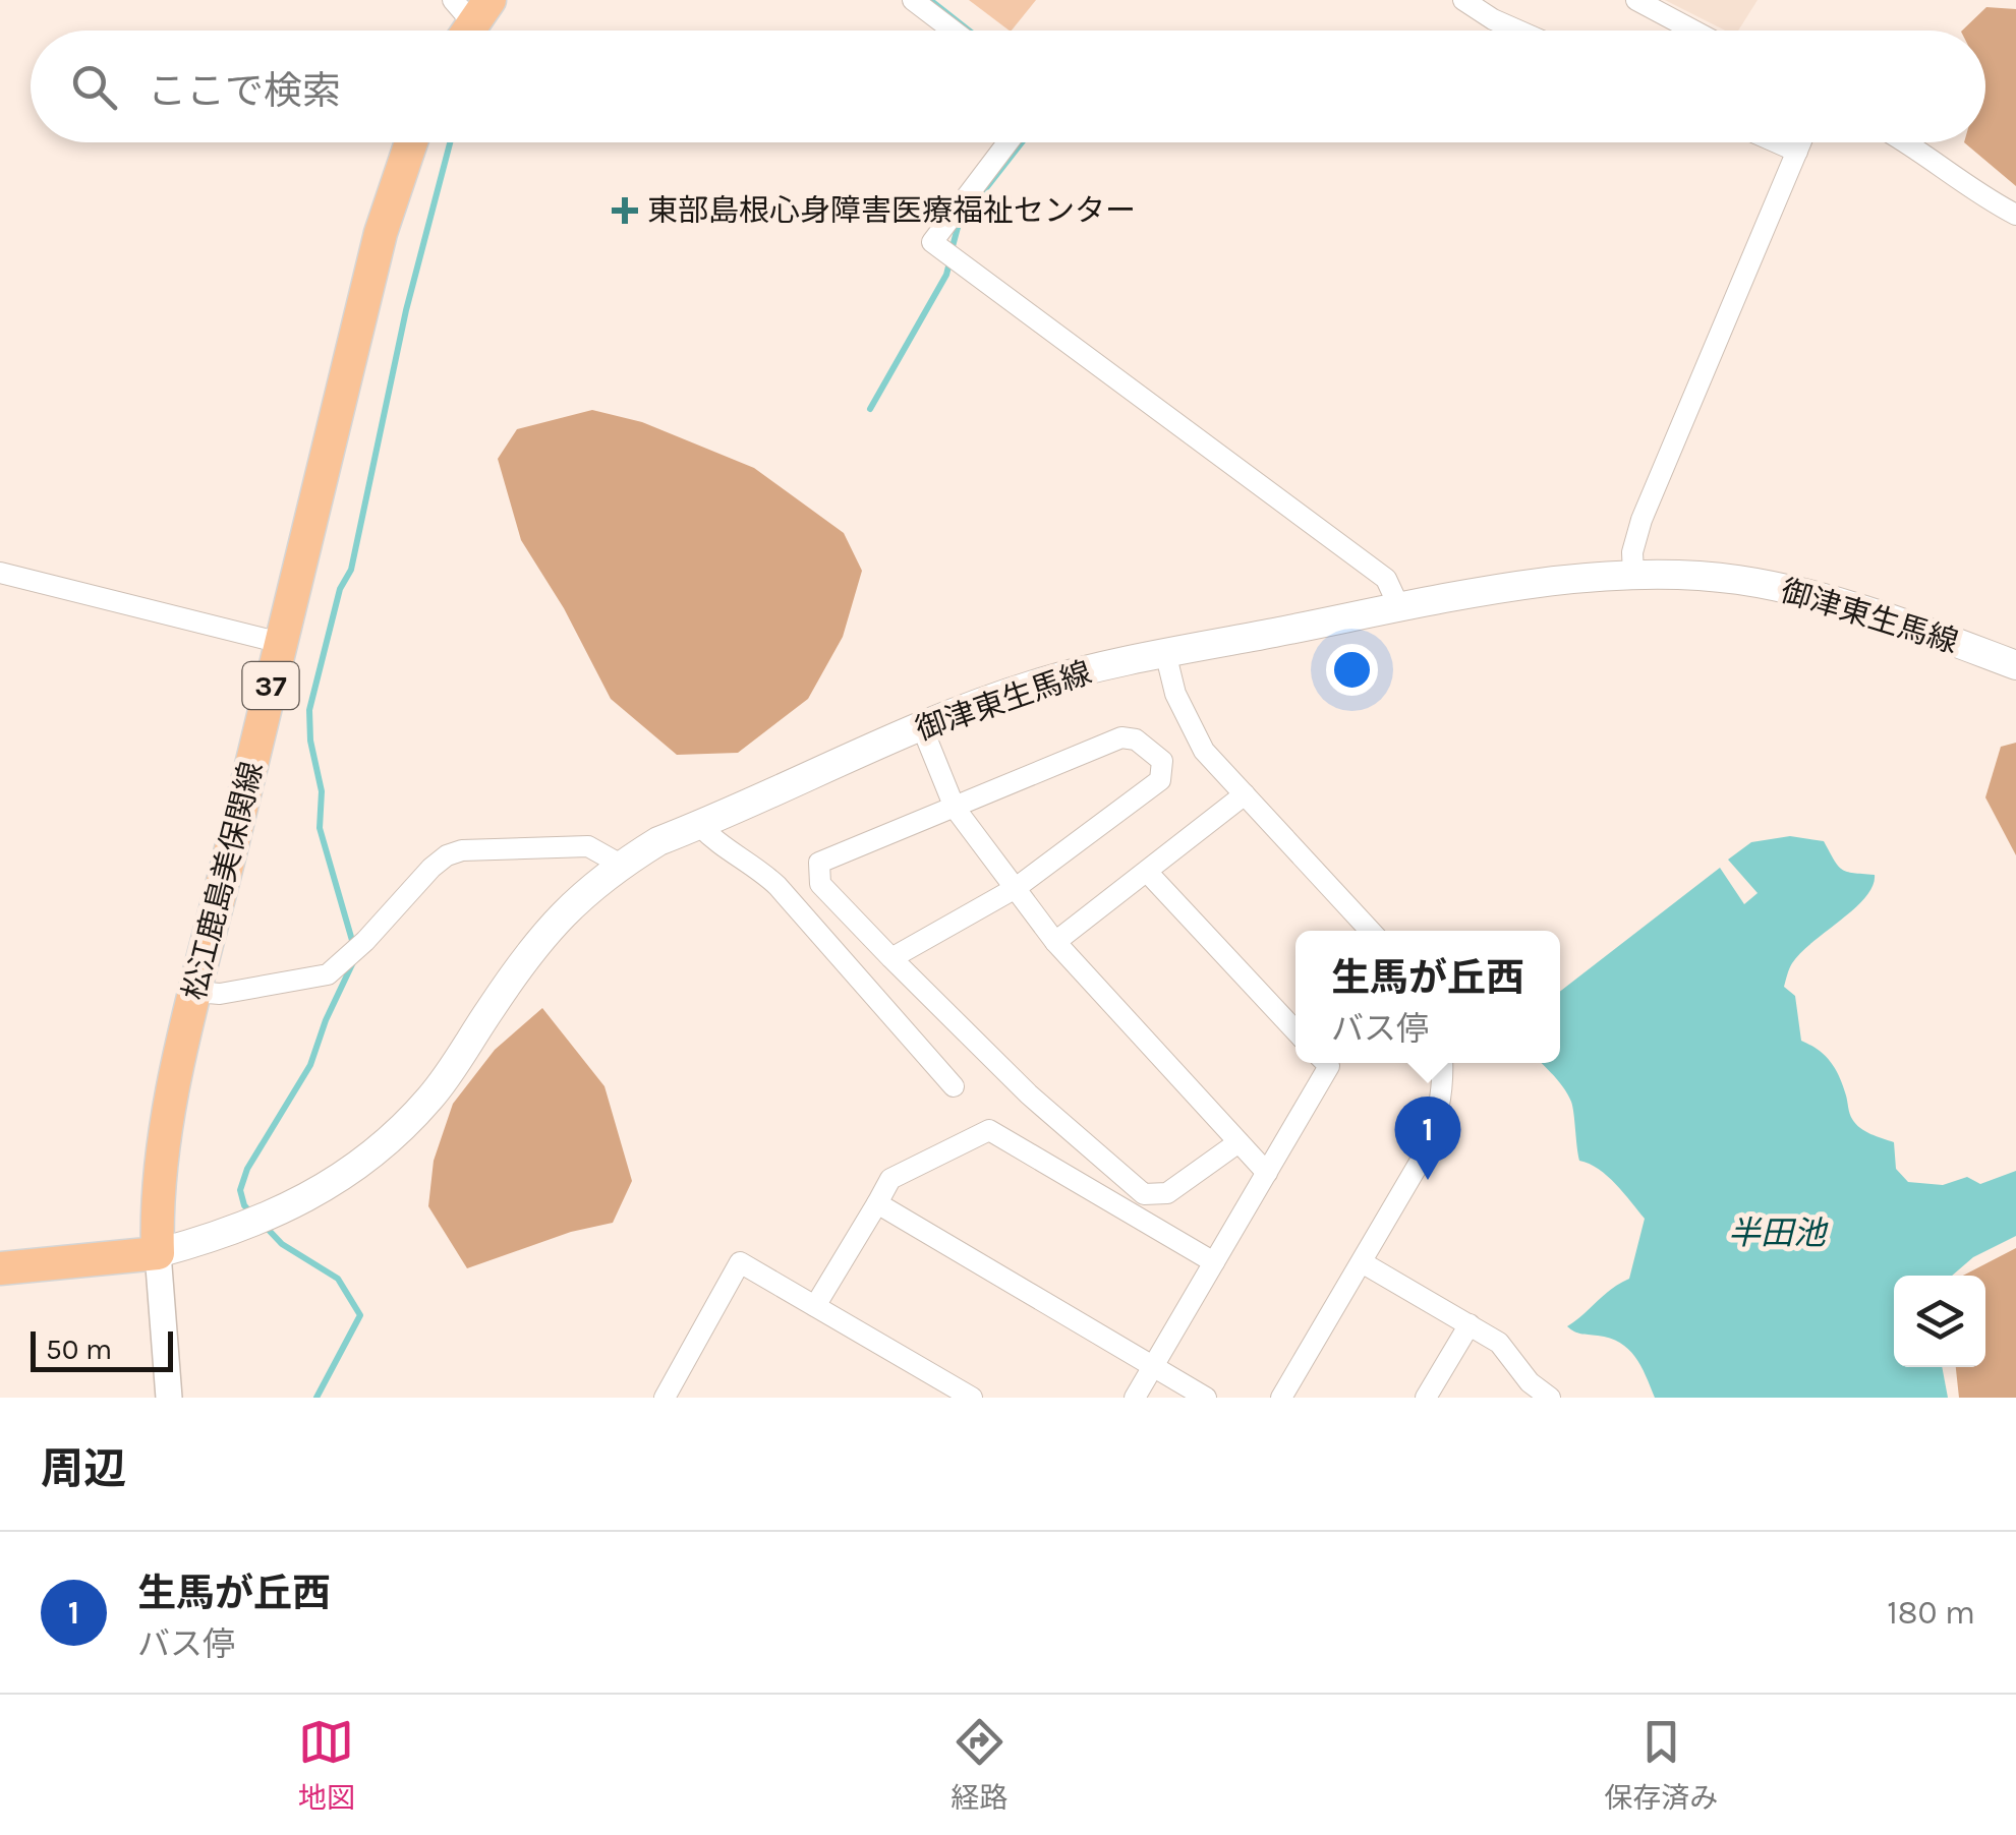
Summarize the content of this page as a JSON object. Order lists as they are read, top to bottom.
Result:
{
  "streets": {
    "main road": ["御津東生馬線", "37", "松江鹿島美保関線"]
  },
  "crossings": [
    ["御津東生馬線", "松江鹿島美保関線"]
  ],
  "water": ["半田池"],
  "places": {
    "health": ["東部島根心身障害医療福祉センター"]
  },
  "scale_bar": "50 m",
  "page": {
    "search": "ここで検索",
    "popup": ["生馬が丘西", "バス停"],
    "pins": "1",
    "scale": "50 m",
    "heading": "周辺",
    "list": [
      {
        "mark": "1",
        "name": "生馬が丘西",
        "note": "バス停",
        "value": "180 m"
      }
    ],
    "nav": ["地図", "経路", "保存済み"]
  }
}
